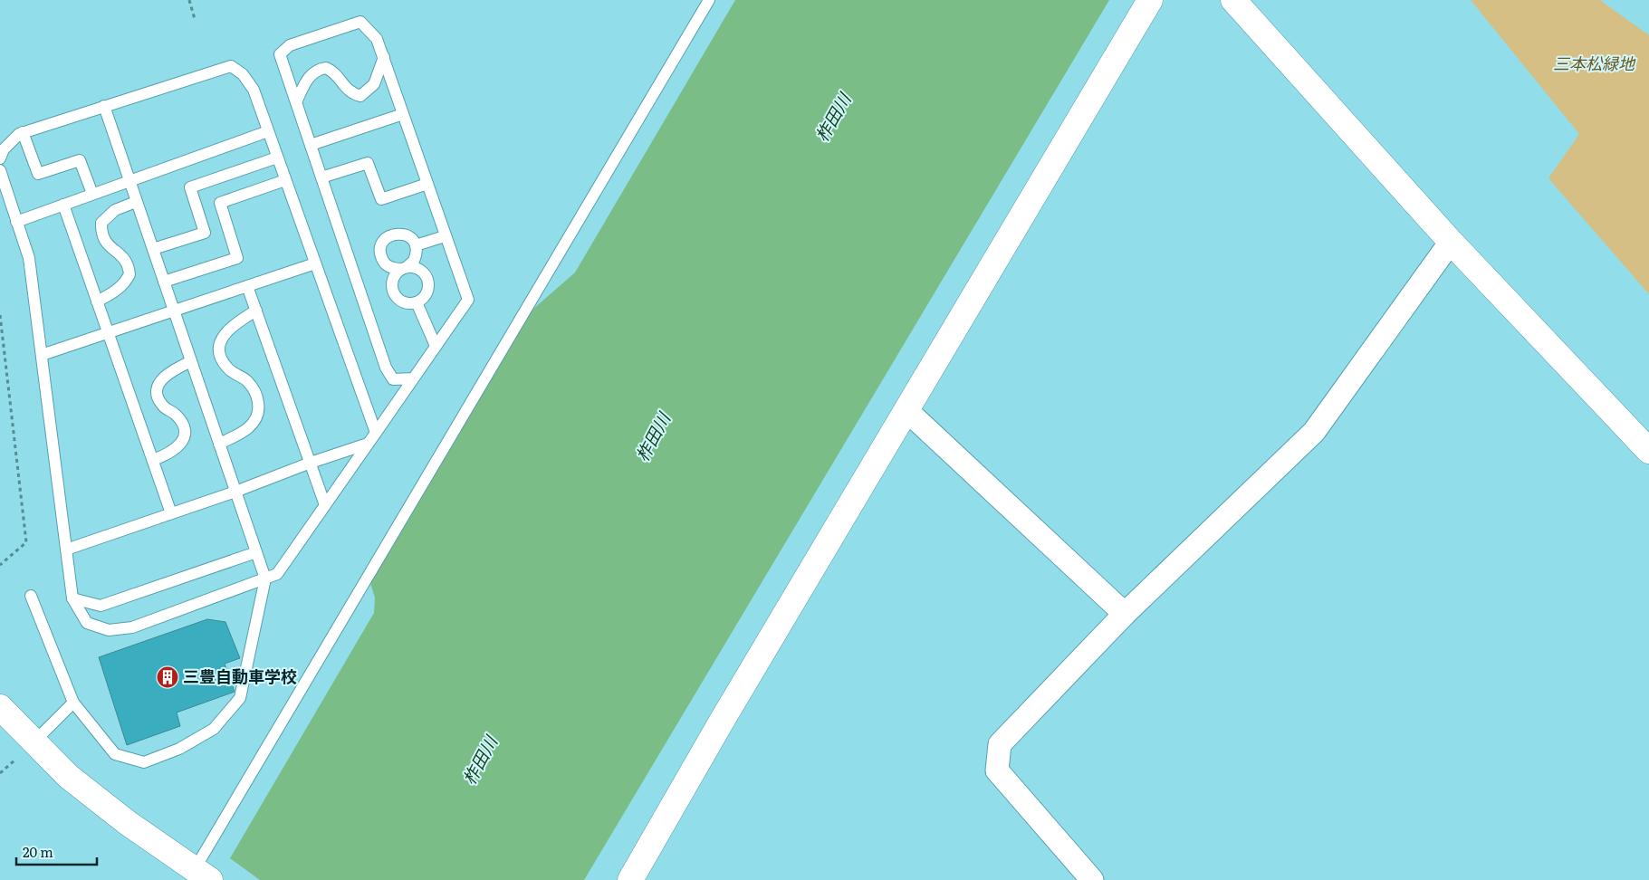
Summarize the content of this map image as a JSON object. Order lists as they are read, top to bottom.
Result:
{
  "water": ["柞田川"],
  "parks": ["三本松緑地"],
  "places": {
    "building": ["三豊自動車学校"]
  },
  "scale_bar": "20 m"
}
